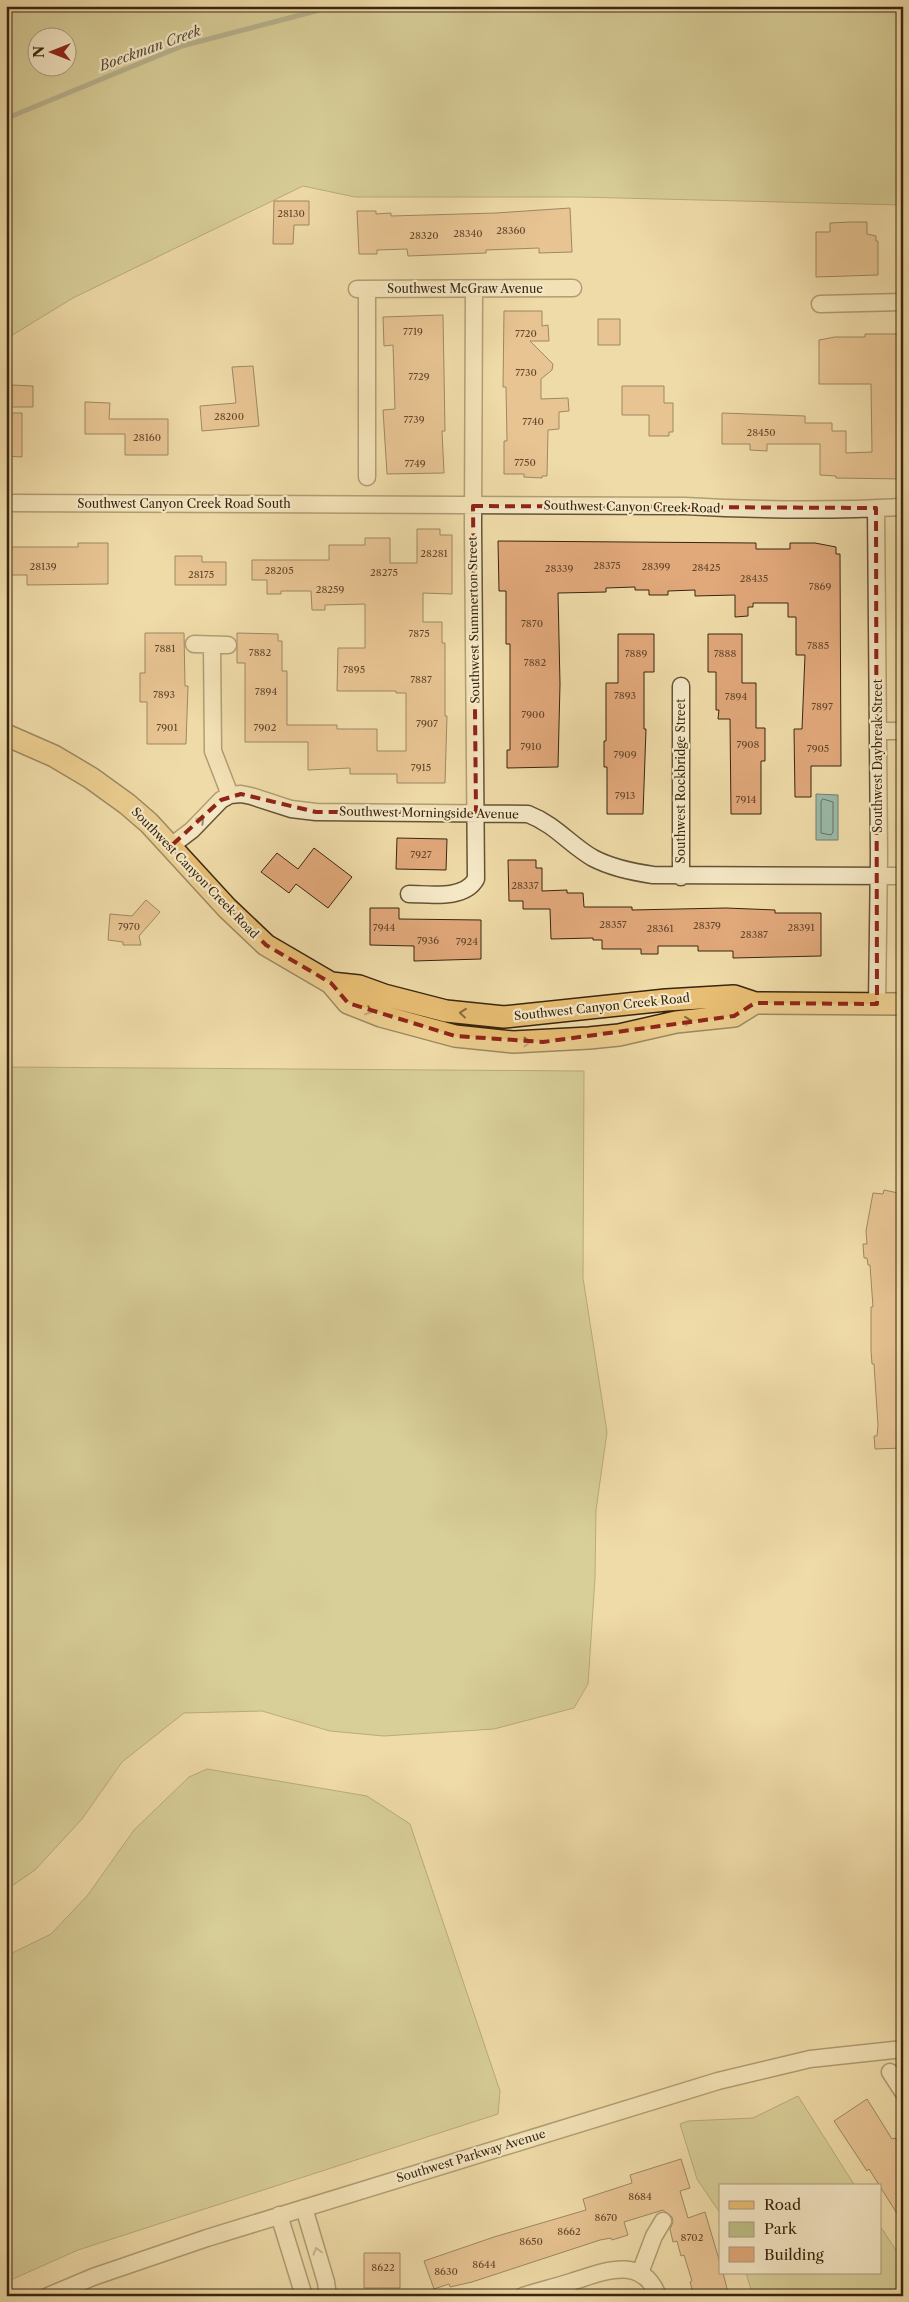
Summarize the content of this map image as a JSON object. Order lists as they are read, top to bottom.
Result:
{
  "streets": {
    "main road": ["Southwest Canyon Creek Road"],
    "street": [
      "Southwest McGraw Avenue",
      "Southwest Canyon Creek Road South",
      "Southwest Summerton Street",
      "Southwest Daybreak Street",
      "Southwest Rockbridge Street",
      "Southwest Morningside Avenue",
      "Southwest Parkway Avenue"
    ]
  },
  "crossings": [
    ["Southwest McGraw Avenue", "Southwest Summerton Street"],
    ["Southwest Canyon Creek Road South", "Southwest Canyon Creek Road"],
    ["Southwest Canyon Creek Road", "Southwest Summerton Street"],
    ["Southwest Canyon Creek Road", "Southwest Daybreak Street"],
    ["Southwest Summerton Street", "Southwest Morningside Avenue"],
    ["Southwest Daybreak Street", "Southwest Morningside Avenue"],
    ["Southwest Rockbridge Street", "Southwest Morningside Avenue"]
  ],
  "water": ["Boeckman Creek"],
  "house_numbers": [
    "28130",
    "28360",
    "28340",
    "28320",
    "7719",
    "7720",
    "7730",
    "7729",
    "28200",
    "7739",
    "7740",
    "28450",
    "28160",
    "7750",
    "7749",
    "28281",
    "28375",
    "28139",
    "28399",
    "28425",
    "28339",
    "28205",
    "28275",
    "28175",
    "28435",
    "7869",
    "28259",
    "7870",
    "7875",
    "7885",
    "7881",
    "7882",
    "7889",
    "7888",
    "7882",
    "7895",
    "7887",
    "7894",
    "7893",
    "7893",
    "7894",
    "7897",
    "7900",
    "7907",
    "7901",
    "7902",
    "7908",
    "7910",
    "7905",
    "7909",
    "7915",
    "7913",
    "7914",
    "7927",
    "28337",
    "28357",
    "28379",
    "7970",
    "7944",
    "28391",
    "28361",
    "28387",
    "7936",
    "7924",
    "8684",
    "8670",
    "8662",
    "8702",
    "8650",
    "8644",
    "8622",
    "8630"
  ],
  "legend": ["Road", "Park", "Building"],
  "north": "left"
}
